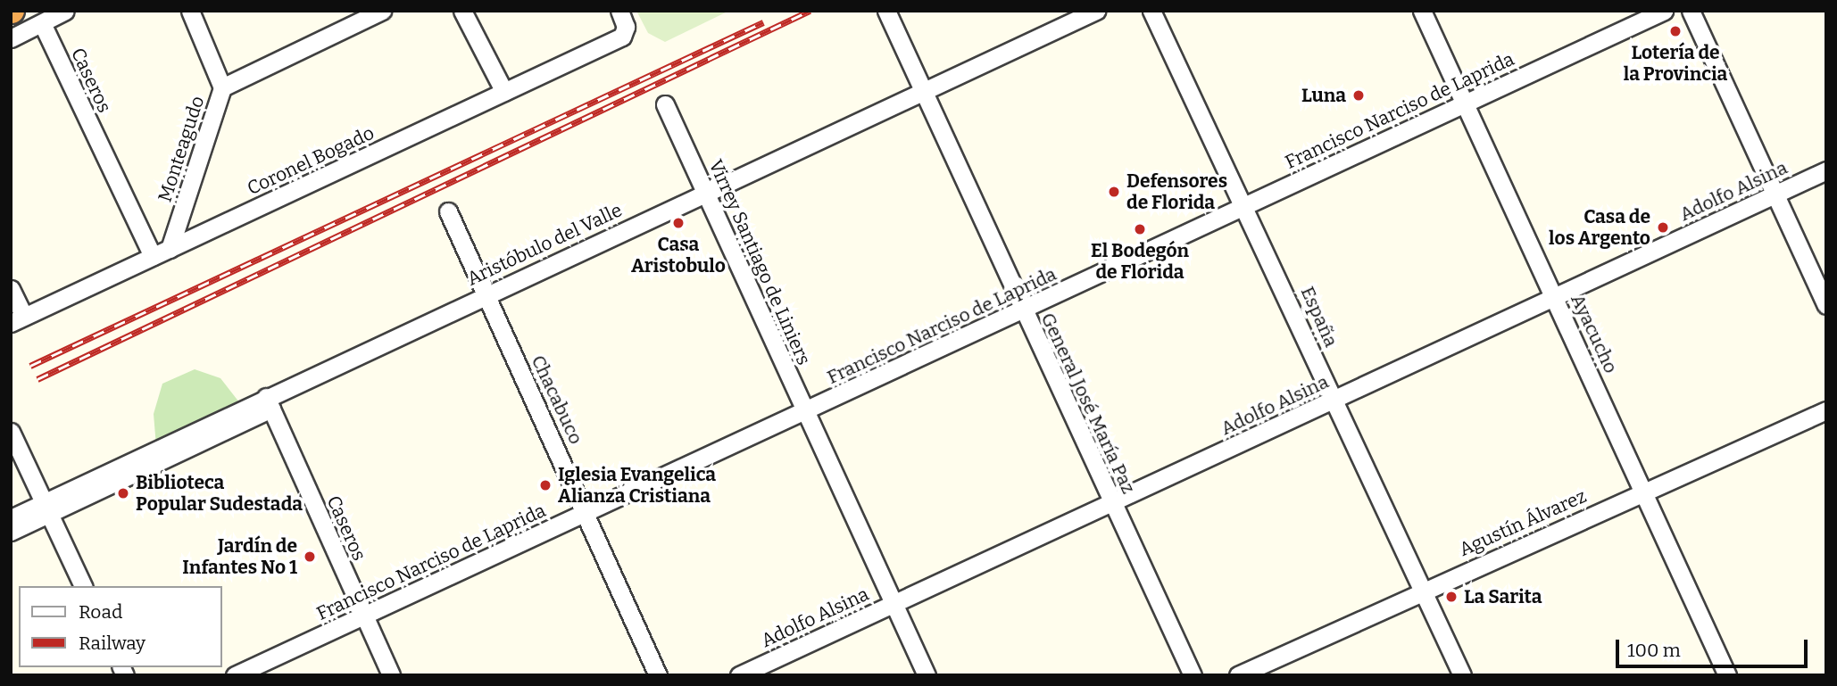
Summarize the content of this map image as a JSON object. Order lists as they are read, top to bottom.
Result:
{
  "streets": {
    "street": [
      "Caseros",
      "Francisco Narciso de Laprida",
      "Monteagudo",
      "Coronel Bogado",
      "Adolfo Alsina",
      "Aristóbulo del Valle",
      "Virrey Santiago de Liniers",
      "España",
      "Ayacucho",
      "Chacabuco",
      "General José María Paz",
      "Agustín Álvarez"
    ]
  },
  "crossings": [
    ["Caseros", "Francisco Narciso de Laprida"],
    ["Caseros", "Coronel Bogado"],
    ["Caseros", "Aristóbulo del Valle"],
    ["Francisco Narciso de Laprida", "Virrey Santiago de Liniers"],
    ["Francisco Narciso de Laprida", "España"],
    ["Francisco Narciso de Laprida", "Ayacucho"],
    ["Francisco Narciso de Laprida", "Chacabuco"],
    ["Francisco Narciso de Laprida", "General José María Paz"],
    ["Monteagudo", "Coronel Bogado"],
    ["Adolfo Alsina", "Virrey Santiago de Liniers"],
    ["Adolfo Alsina", "España"],
    ["Adolfo Alsina", "Ayacucho"],
    ["Adolfo Alsina", "General José María Paz"],
    ["Aristóbulo del Valle", "Virrey Santiago de Liniers"],
    ["Aristóbulo del Valle", "Chacabuco"],
    ["Aristóbulo del Valle", "General José María Paz"],
    ["España", "Agustín Álvarez"],
    ["Ayacucho", "Agustín Álvarez"]
  ],
  "places": [
    "Lotería de la Provincia",
    "Luna",
    "Defensores de Florida",
    "Casa Aristobulo",
    "Casa de los Argento",
    "El Bodegón de Florida",
    "Iglesia Evangelica Alianza Cristiana",
    "Biblioteca Popular Sudestada",
    "Jardín de Infantes No 1",
    "La Sarita"
  ],
  "legend": ["Road", "Railway"],
  "scale_bar": "100 m"
}
